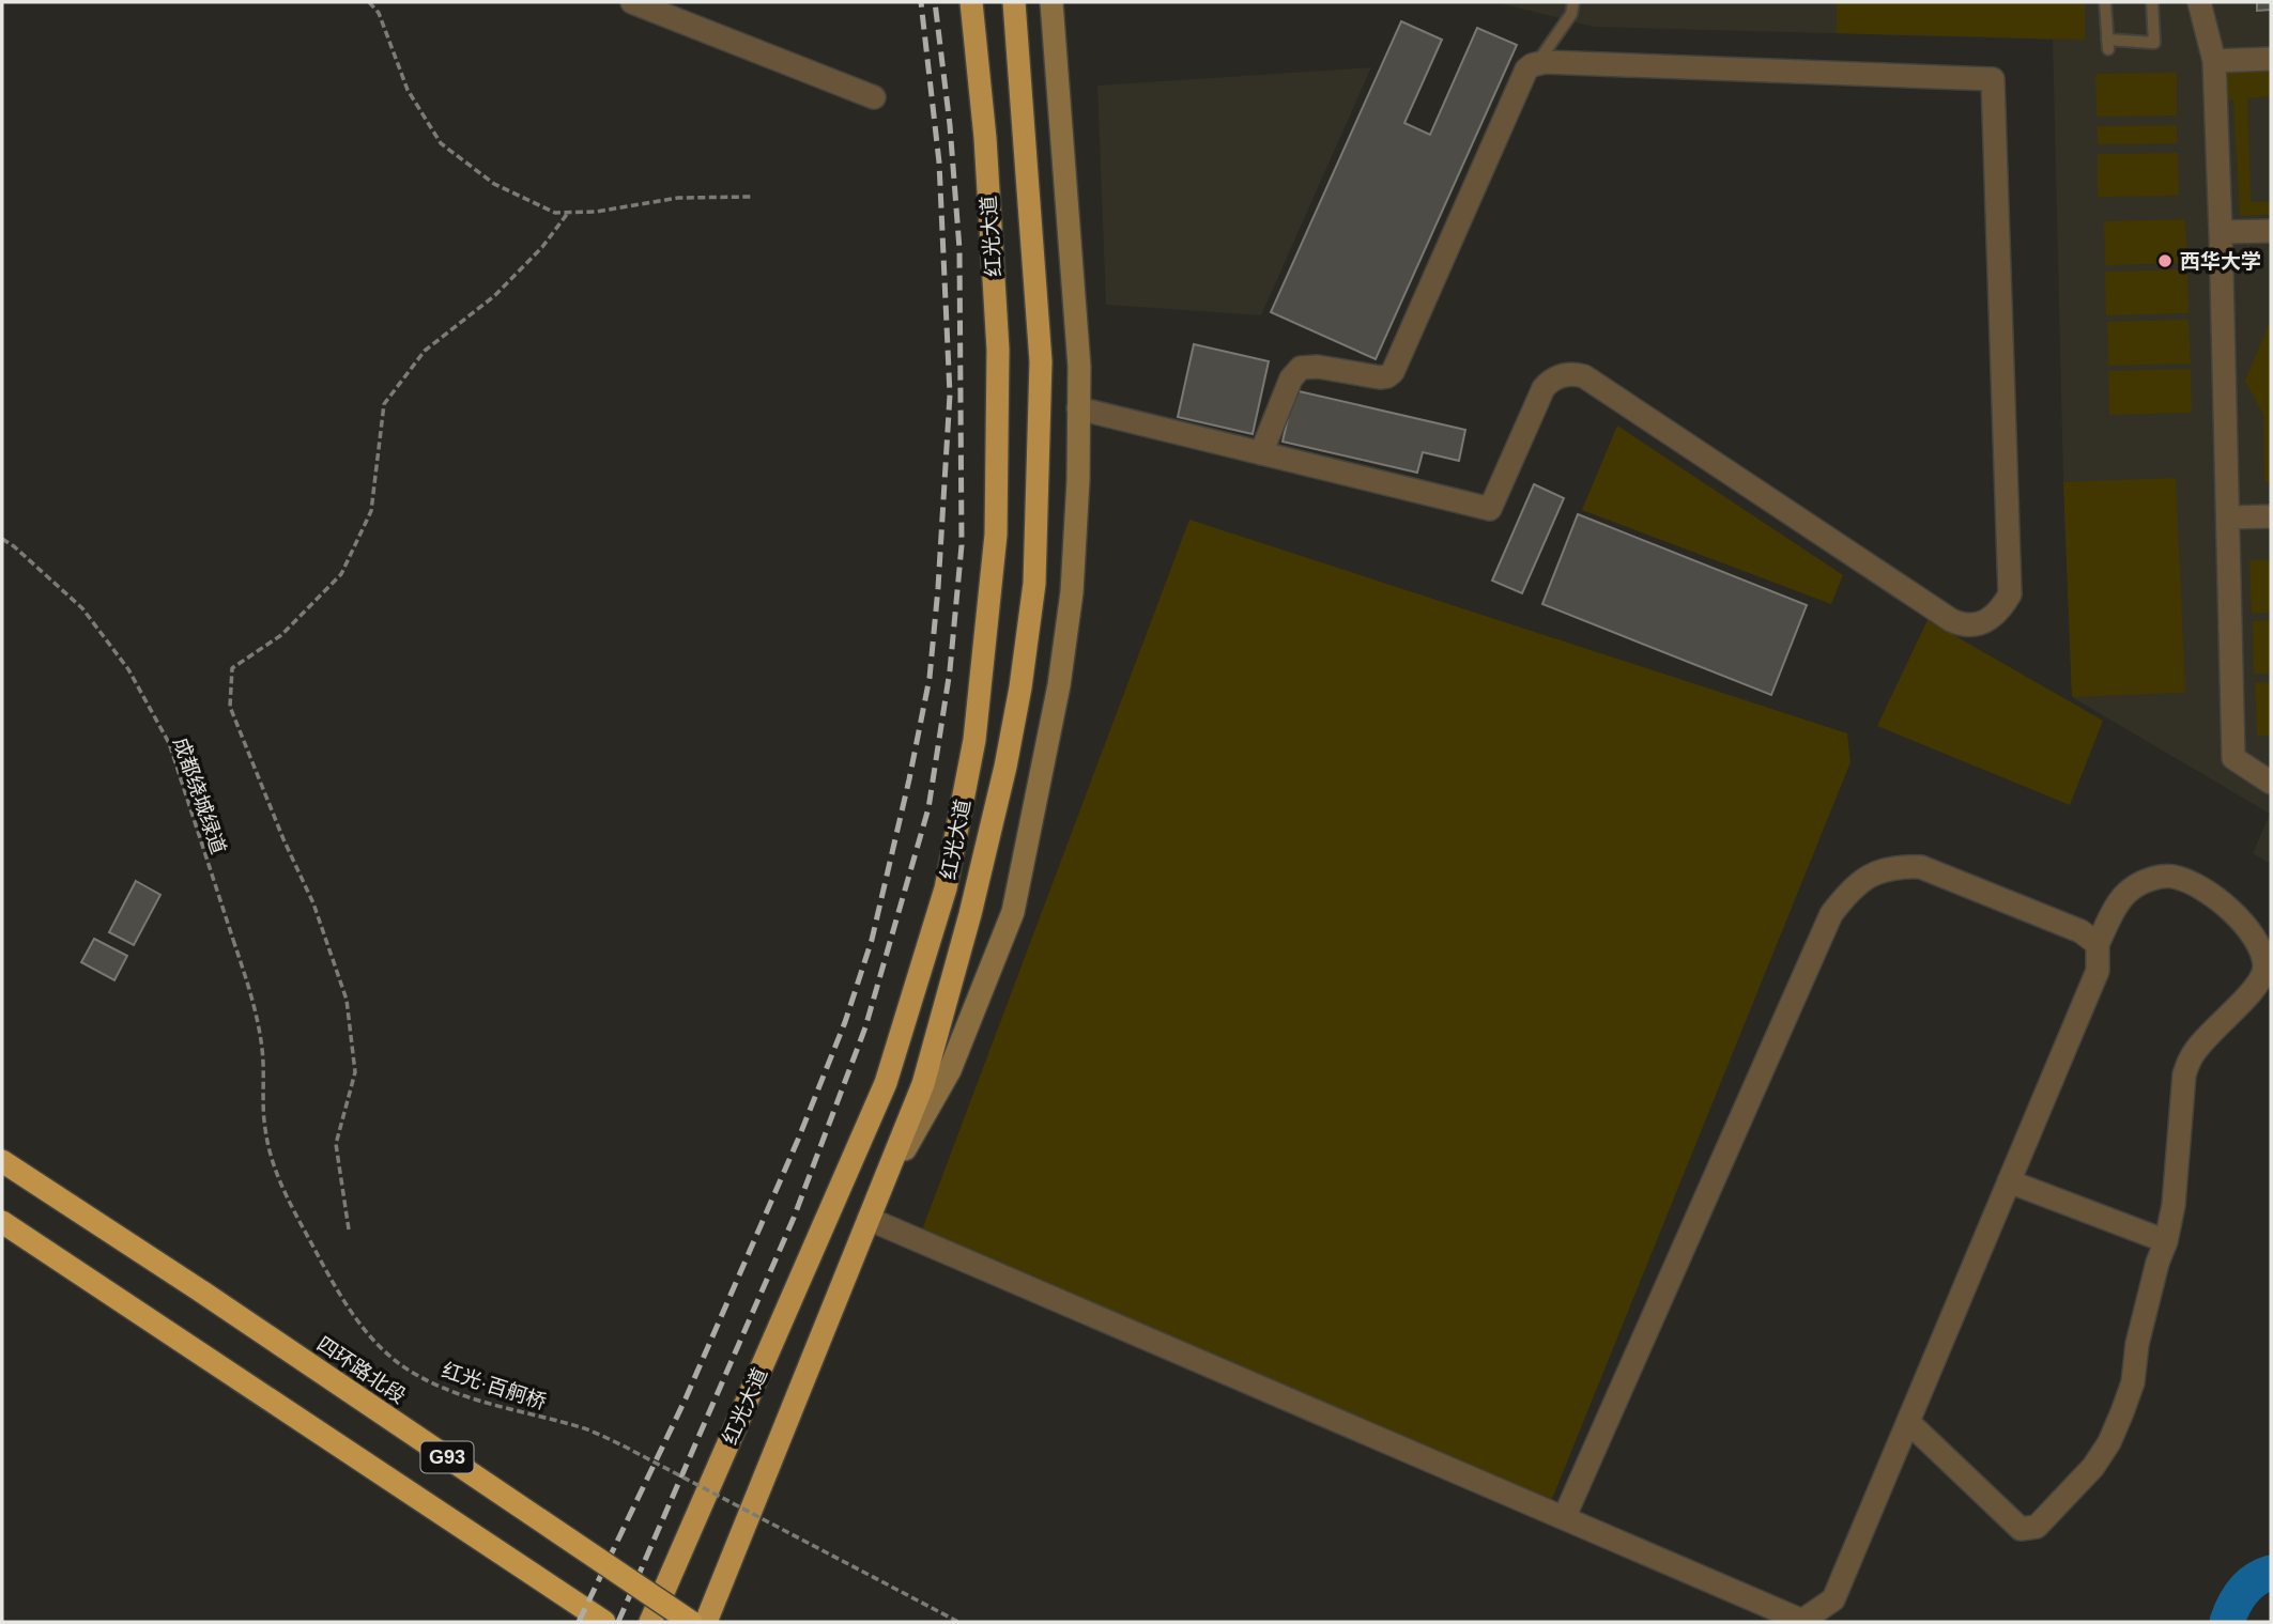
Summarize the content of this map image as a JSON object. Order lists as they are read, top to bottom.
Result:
{
  "streets": {
    "highway": ["红光大道", "四环路北段", "G93"],
    "path": ["成都绕城绿道", "红光·百舸桥"]
  },
  "crossings": [
    ["成都绕城绿道", "红光·百舸桥"]
  ],
  "places": ["西华大学"]
}
